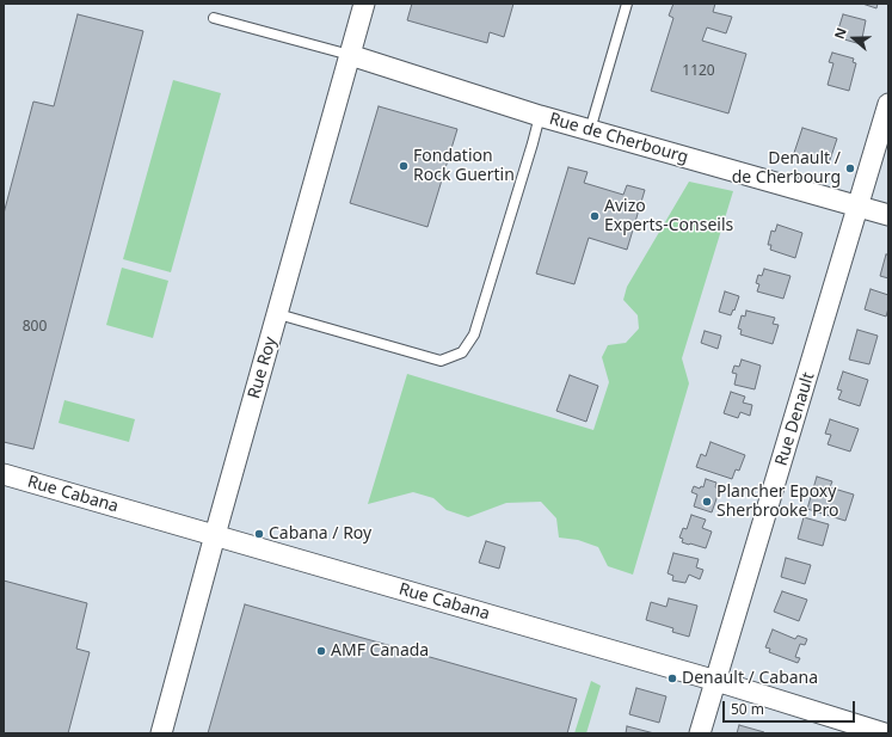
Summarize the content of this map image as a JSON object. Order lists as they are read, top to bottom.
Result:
{
  "streets": {
    "street": [
      "Rue de Cherbourg",
      "Rue Roy",
      "Rue Denault",
      "Rue Cabana"
    ]
  },
  "crossings": [
    ["Rue de Cherbourg", "Rue Roy"],
    ["Rue de Cherbourg", "Rue Denault"],
    ["Rue Roy", "Rue Cabana"],
    ["Rue Denault", "Rue Cabana"]
  ],
  "places": [
    "Fondation Rock Guertin",
    "Denault / de Cherbourg",
    "Avizo Experts-Conseils",
    "Plancher Epoxy Sherbrooke Pro",
    "Cabana / Roy",
    "AMF Canada",
    "Denault / Cabana"
  ],
  "house_numbers": ["1120", "800"],
  "scale_bar": "50 m",
  "north": "left"
}
